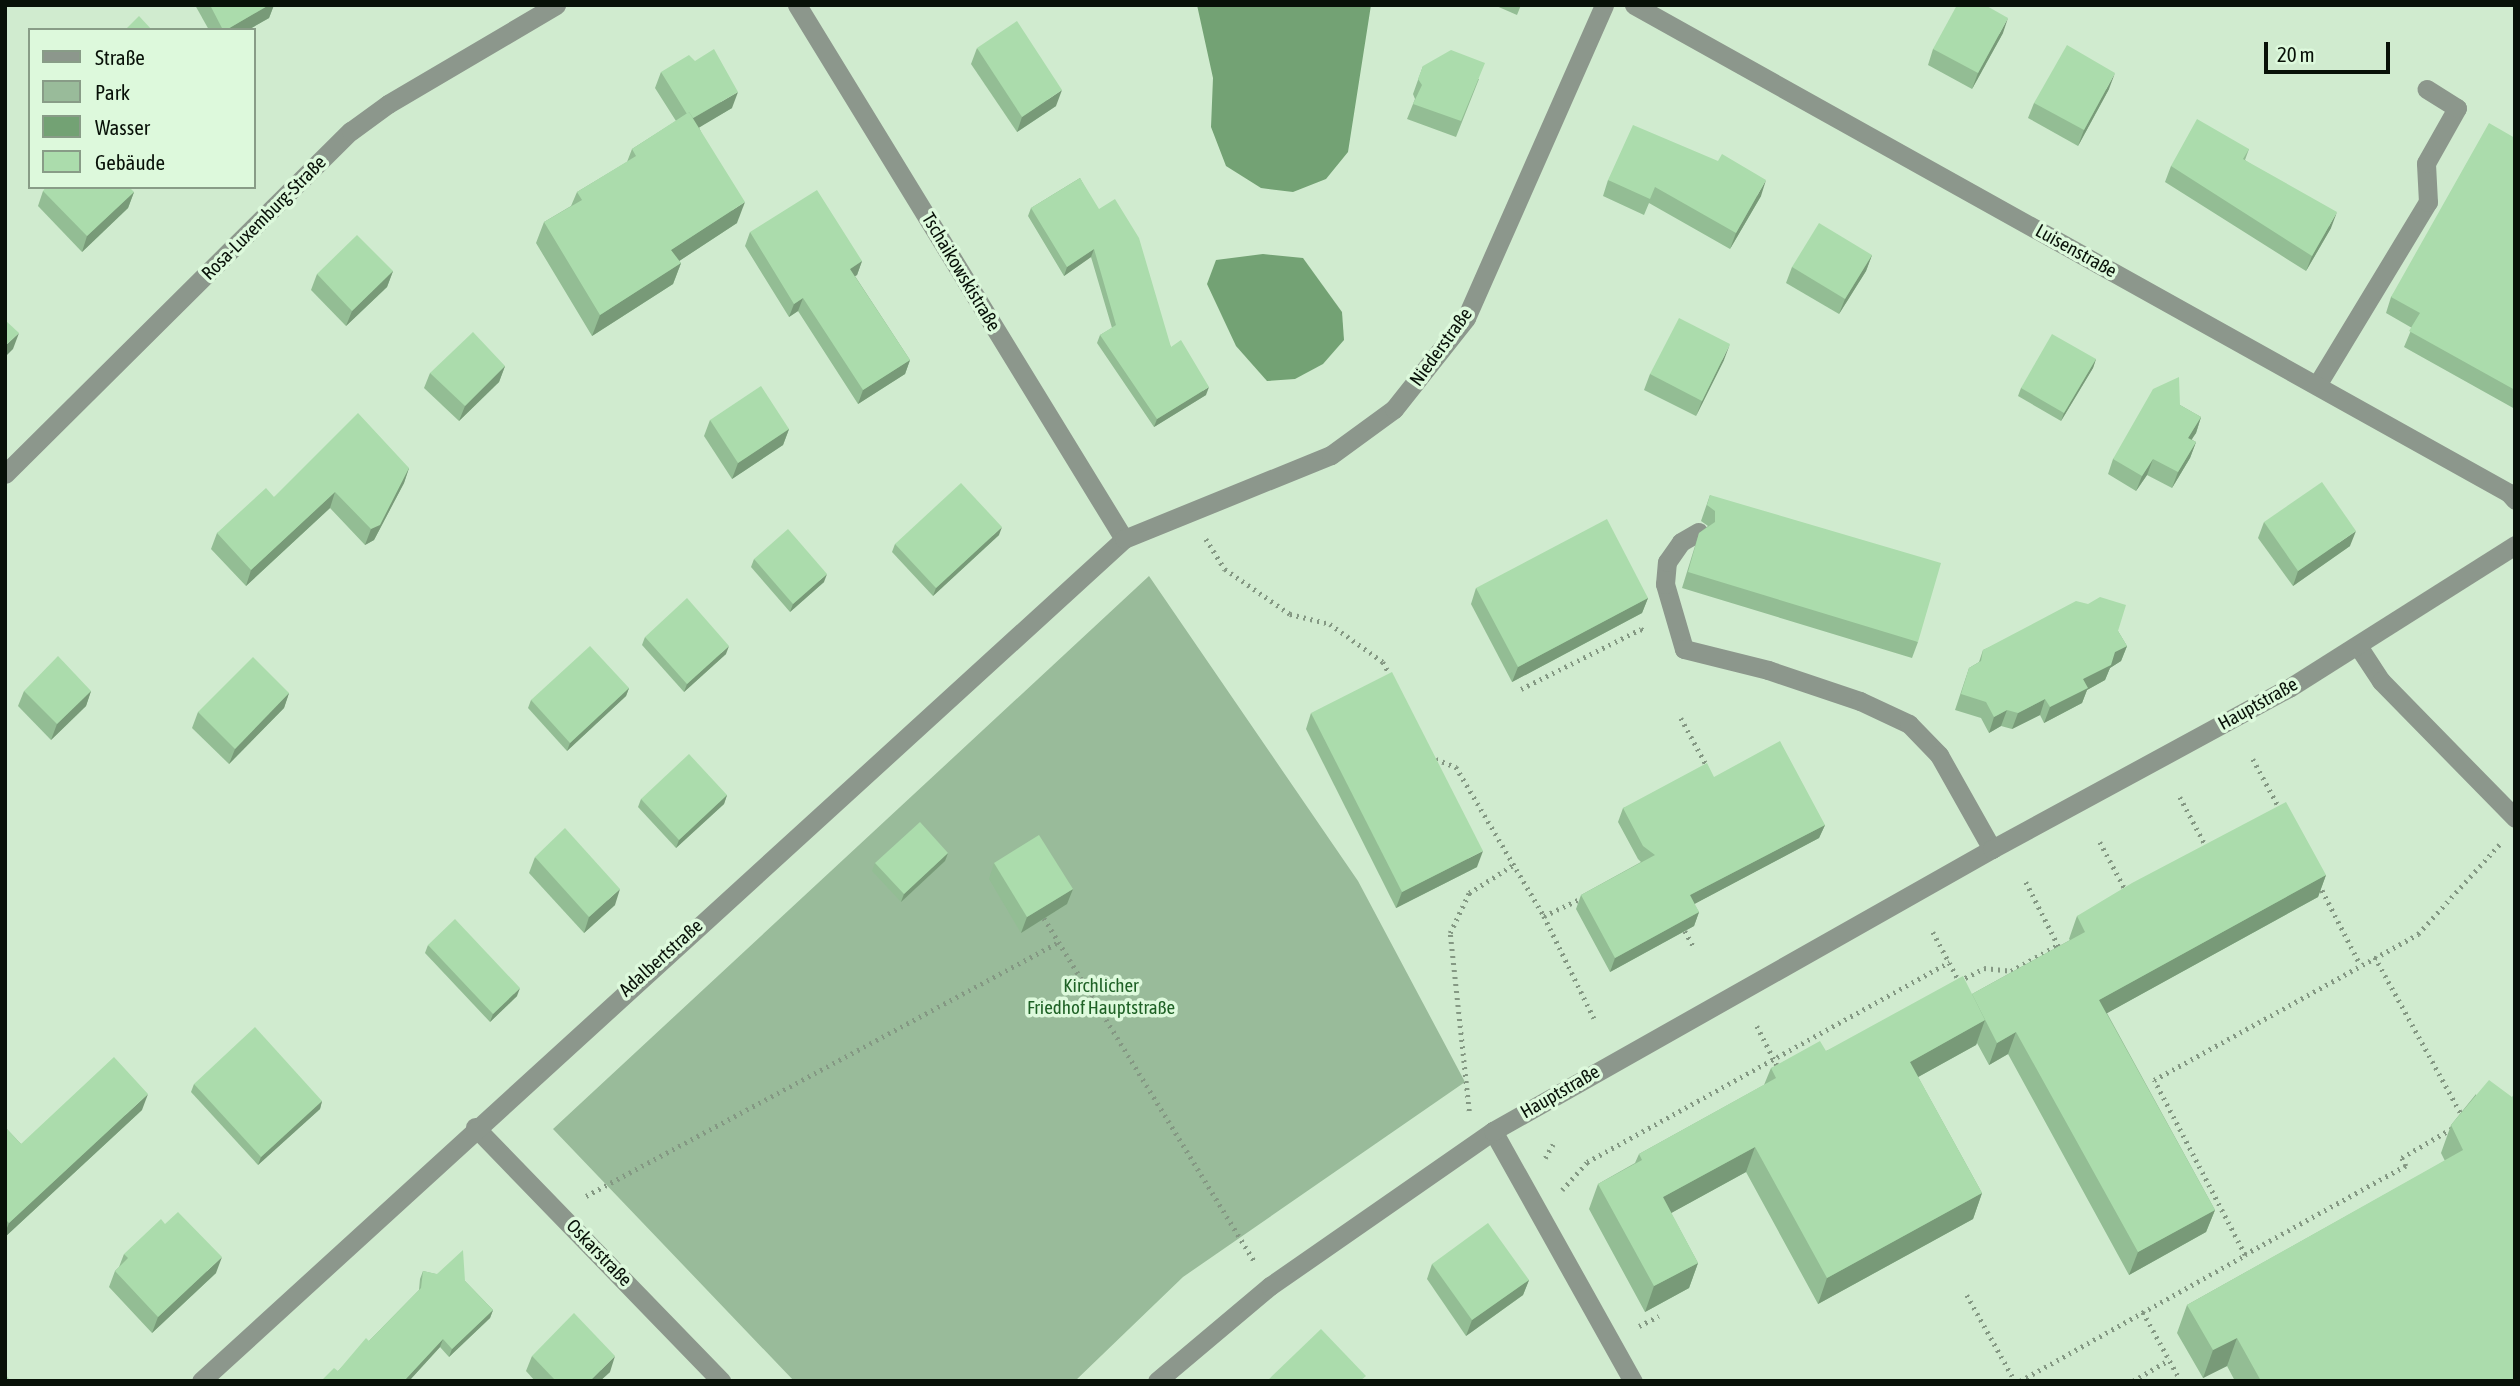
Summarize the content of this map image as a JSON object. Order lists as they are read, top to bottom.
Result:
{
  "streets": {
    "street": [
      "Rosa-Luxemburg-Straße",
      "Luisenstraße",
      "Tschaikowskistraße",
      "Niederstraße",
      "Hauptstraße",
      "Adalbertstraße",
      "Oskarstraße"
    ]
  },
  "crossings": [
    ["Tschaikowskistraße", "Niederstraße"],
    ["Tschaikowskistraße", "Adalbertstraße"],
    ["Niederstraße", "Adalbertstraße"],
    ["Adalbertstraße", "Oskarstraße"]
  ],
  "parks": ["Kirchlicher Friedhof Hauptstraße"],
  "legend": [
    "Straße",
    "Park",
    "Wasser",
    "Gebäude"
  ],
  "scale_bar": "20 m"
}
